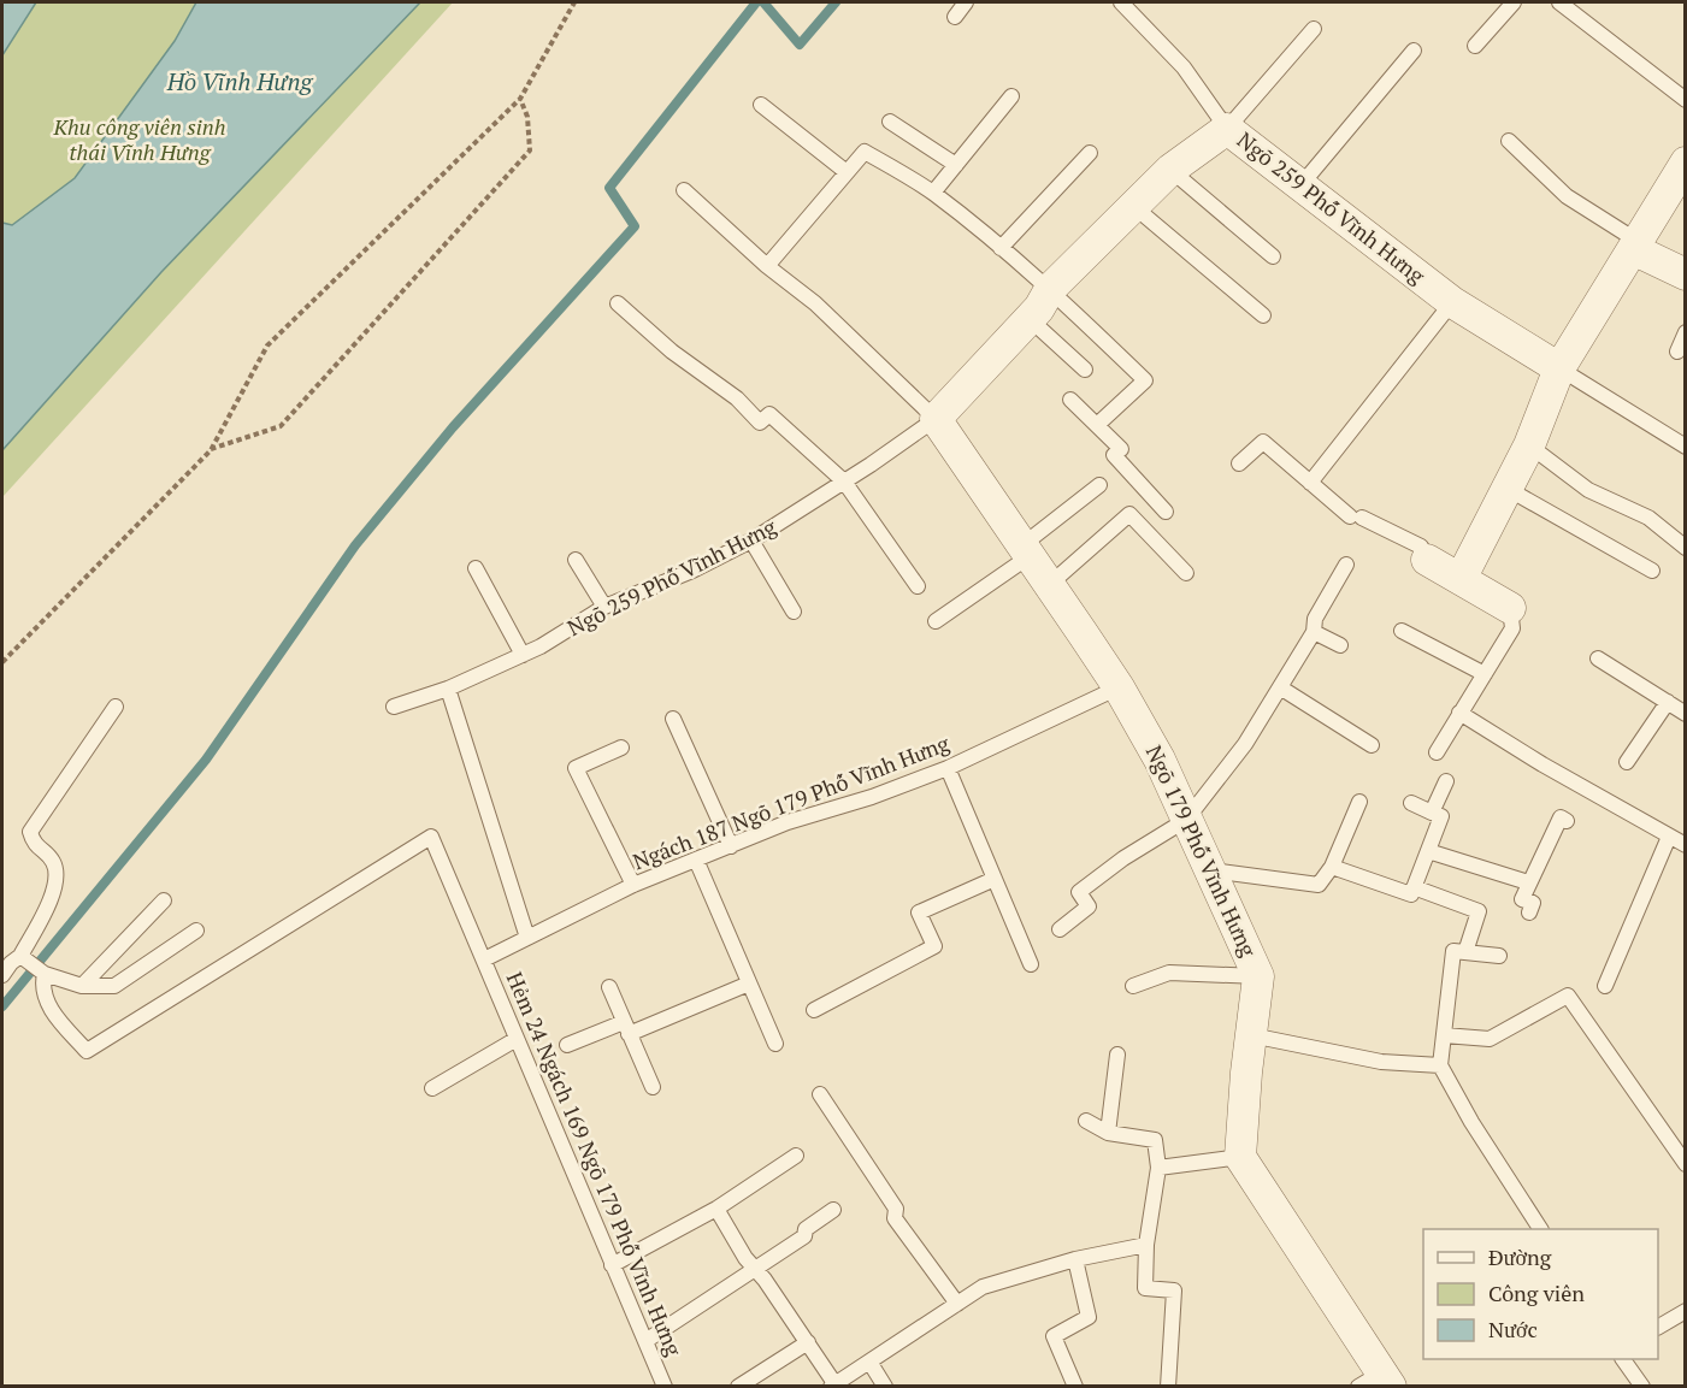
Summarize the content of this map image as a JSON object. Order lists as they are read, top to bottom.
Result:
{
  "streets": {
    "street": ["Ngõ 259 Phố Vĩnh Hưng", "Ngõ 179 Phố Vĩnh Hưng"],
    "lane": ["Ngách 187 Ngõ 179 Phố Vĩnh Hưng", "Hẻm 24 Ngách 169 Ngõ 179 Phố Vĩnh Hưng"]
  },
  "crossings": [
    ["Ngõ 259 Phố Vĩnh Hưng", "Ngõ 179 Phố Vĩnh Hưng"],
    ["Ngách 187 Ngõ 179 Phố Vĩnh Hưng", "Ngõ 179 Phố Vĩnh Hưng"],
    ["Ngách 187 Ngõ 179 Phố Vĩnh Hưng", "Hẻm 24 Ngách 169 Ngõ 179 Phố Vĩnh Hưng"]
  ],
  "water": ["Hồ Vĩnh Hưng"],
  "parks": ["Khu công viên sinh thái Vĩnh Hưng"],
  "legend": ["Đường", "Công viên", "Nước"]
}
